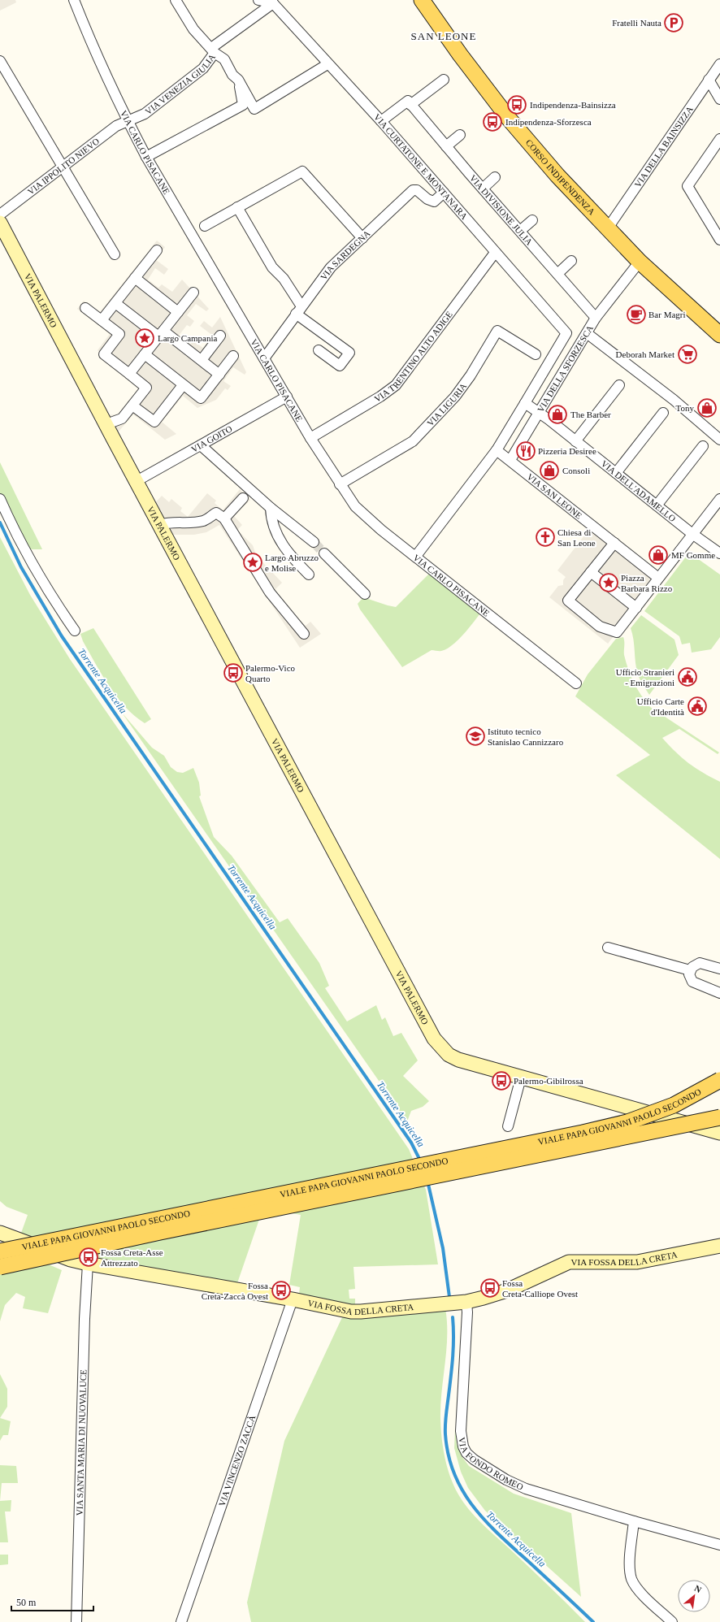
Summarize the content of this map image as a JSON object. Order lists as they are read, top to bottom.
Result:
{
  "streets": {
    "main road": [
      "CORSO INDIPENDENZA",
      "VIA PALERMO",
      "VIALE PAPA GIOVANNI PAOLO SECONDO",
      "VIA FOSSA DELLA CRETA"
    ],
    "street": [
      "VIA VENEZIA GIULIA",
      "VIA DELLA BAINSIZZA",
      "VIA CARLO PISACANE",
      "VIA IPPOLITO NIEVO",
      "VIA CURTATONE E MONTANARA",
      "VIA DIVISIONE JULIA",
      "VIA SARDEGNA",
      "VIA TRENTINO ALTO ADIGE",
      "VIA DELLA SFORZESCA",
      "VIA LIGURIA",
      "VIA GOITO",
      "VIA DELL'ADAMELLO",
      "VIA SAN LEONE",
      "VIA SANTA MARIA DI NUOVALUCE",
      "VIA VINCENZO ZACCÀ",
      "VIA FONDO ROMEO"
    ]
  },
  "crossings": [
    ["VIA VENEZIA GIULIA", "VIA CARLO PISACANE"],
    ["VIA VENEZIA GIULIA", "VIA IPPOLITO NIEVO"],
    ["VIA VENEZIA GIULIA", "VIA CURTATONE E MONTANARA"],
    ["VIA DELLA BAINSIZZA", "CORSO INDIPENDENZA"],
    ["VIA CARLO PISACANE", "VIA IPPOLITO NIEVO"],
    ["VIA CARLO PISACANE", "VIA SARDEGNA"],
    ["VIA CARLO PISACANE", "VIA TRENTINO ALTO ADIGE"],
    ["VIA CARLO PISACANE", "VIA LIGURIA"],
    ["VIA CARLO PISACANE", "VIA GOITO"],
    ["VIA CURTATONE E MONTANARA", "VIA SARDEGNA"],
    ["VIA CURTATONE E MONTANARA", "VIA TRENTINO ALTO ADIGE"],
    ["VIA CURTATONE E MONTANARA", "VIA DELLA SFORZESCA"],
    ["CORSO INDIPENDENZA", "VIA DELLA SFORZESCA"],
    ["VIA DIVISIONE JULIA", "VIA DELLA SFORZESCA"],
    ["VIA PALERMO", "VIA GOITO"],
    ["VIA DELLA SFORZESCA", "VIA DELL'ADAMELLO"],
    ["VIA FOSSA DELLA CRETA", "VIA SANTA MARIA DI NUOVALUCE"],
    ["VIA FOSSA DELLA CRETA", "VIA VINCENZO ZACCÀ"],
    ["VIA FOSSA DELLA CRETA", "VIA FONDO ROMEO"]
  ],
  "districts": ["SAN LEONE"],
  "water": ["Torrente Acquicella"],
  "places": {
    "parking": ["Fratelli Nauta"],
    "bus stop": [
      "Indipendenza-Bainsizza",
      "Indipendenza-Sforzesca",
      "Palermo-Vico Quarto",
      "Palermo-Gibilrossa",
      "Fossa Creta-Asse Attrezzato",
      "Fossa Creta-Calliope Ovest",
      "Fossa Creta-Zaccà Ovest"
    ],
    "cafe": ["Bar Magri"],
    "place": ["Largo Campania", "Largo Abruzzo e Molise", "Piazza Barbara Rizzo"],
    "supermarket": ["Deborah Market"],
    "shop": [
      "Tony",
      "The Barber",
      "Consoli",
      "MF Gomme"
    ],
    "restaurant": ["Pizzeria Desiree"],
    "church": ["Chiesa di San Leone"],
    "public building": ["Ufficio Stranieri - Emigrazioni", "Ufficio Carte d'Identità"],
    "school or university": ["Istituto tecnico Stanislao Cannizzaro"]
  },
  "scale_bar": "50 m",
  "north": "top right"
}
